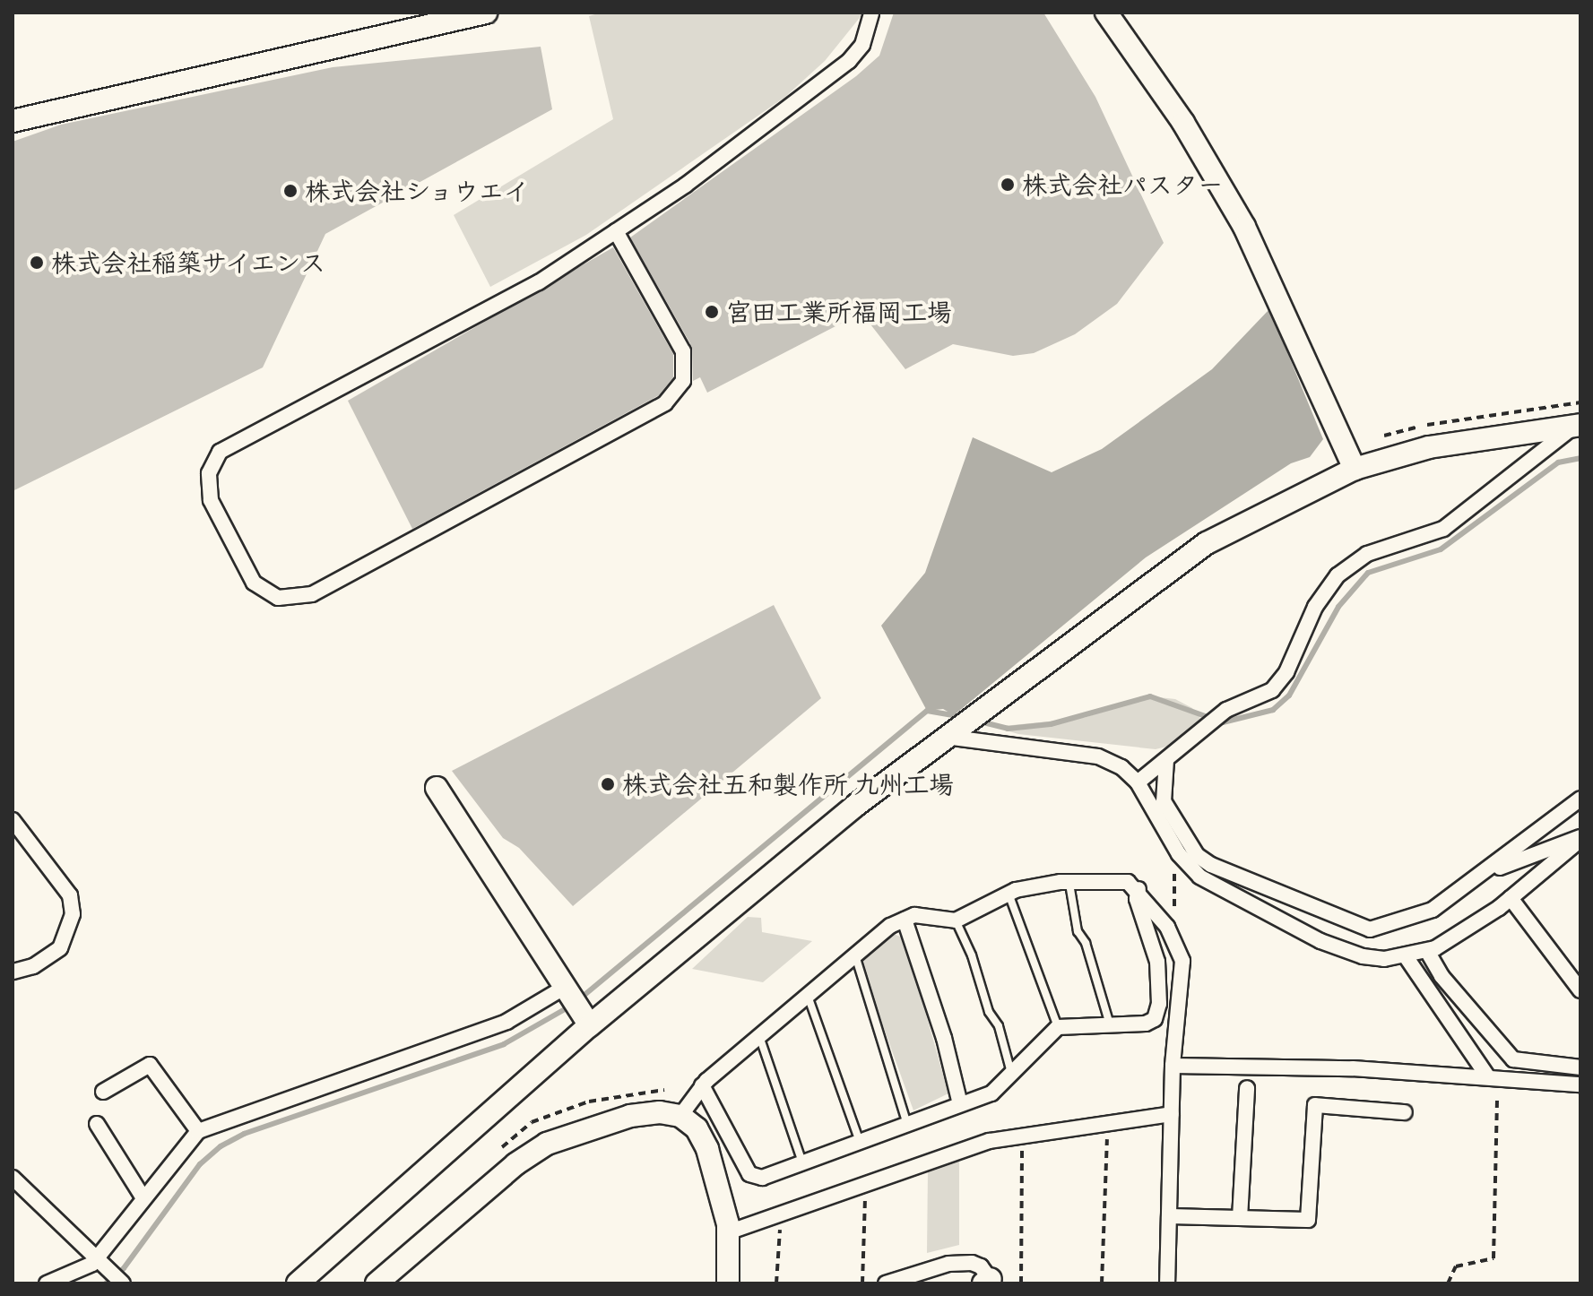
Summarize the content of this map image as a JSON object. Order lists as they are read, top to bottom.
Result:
{
  "places": [
    "株式会社パスター",
    "株式会社ショウエイ",
    "株式会社稲築サイエンス",
    "宮田工業所福岡工場",
    "株式会社五和製作所 九州工場"
  ]
}
